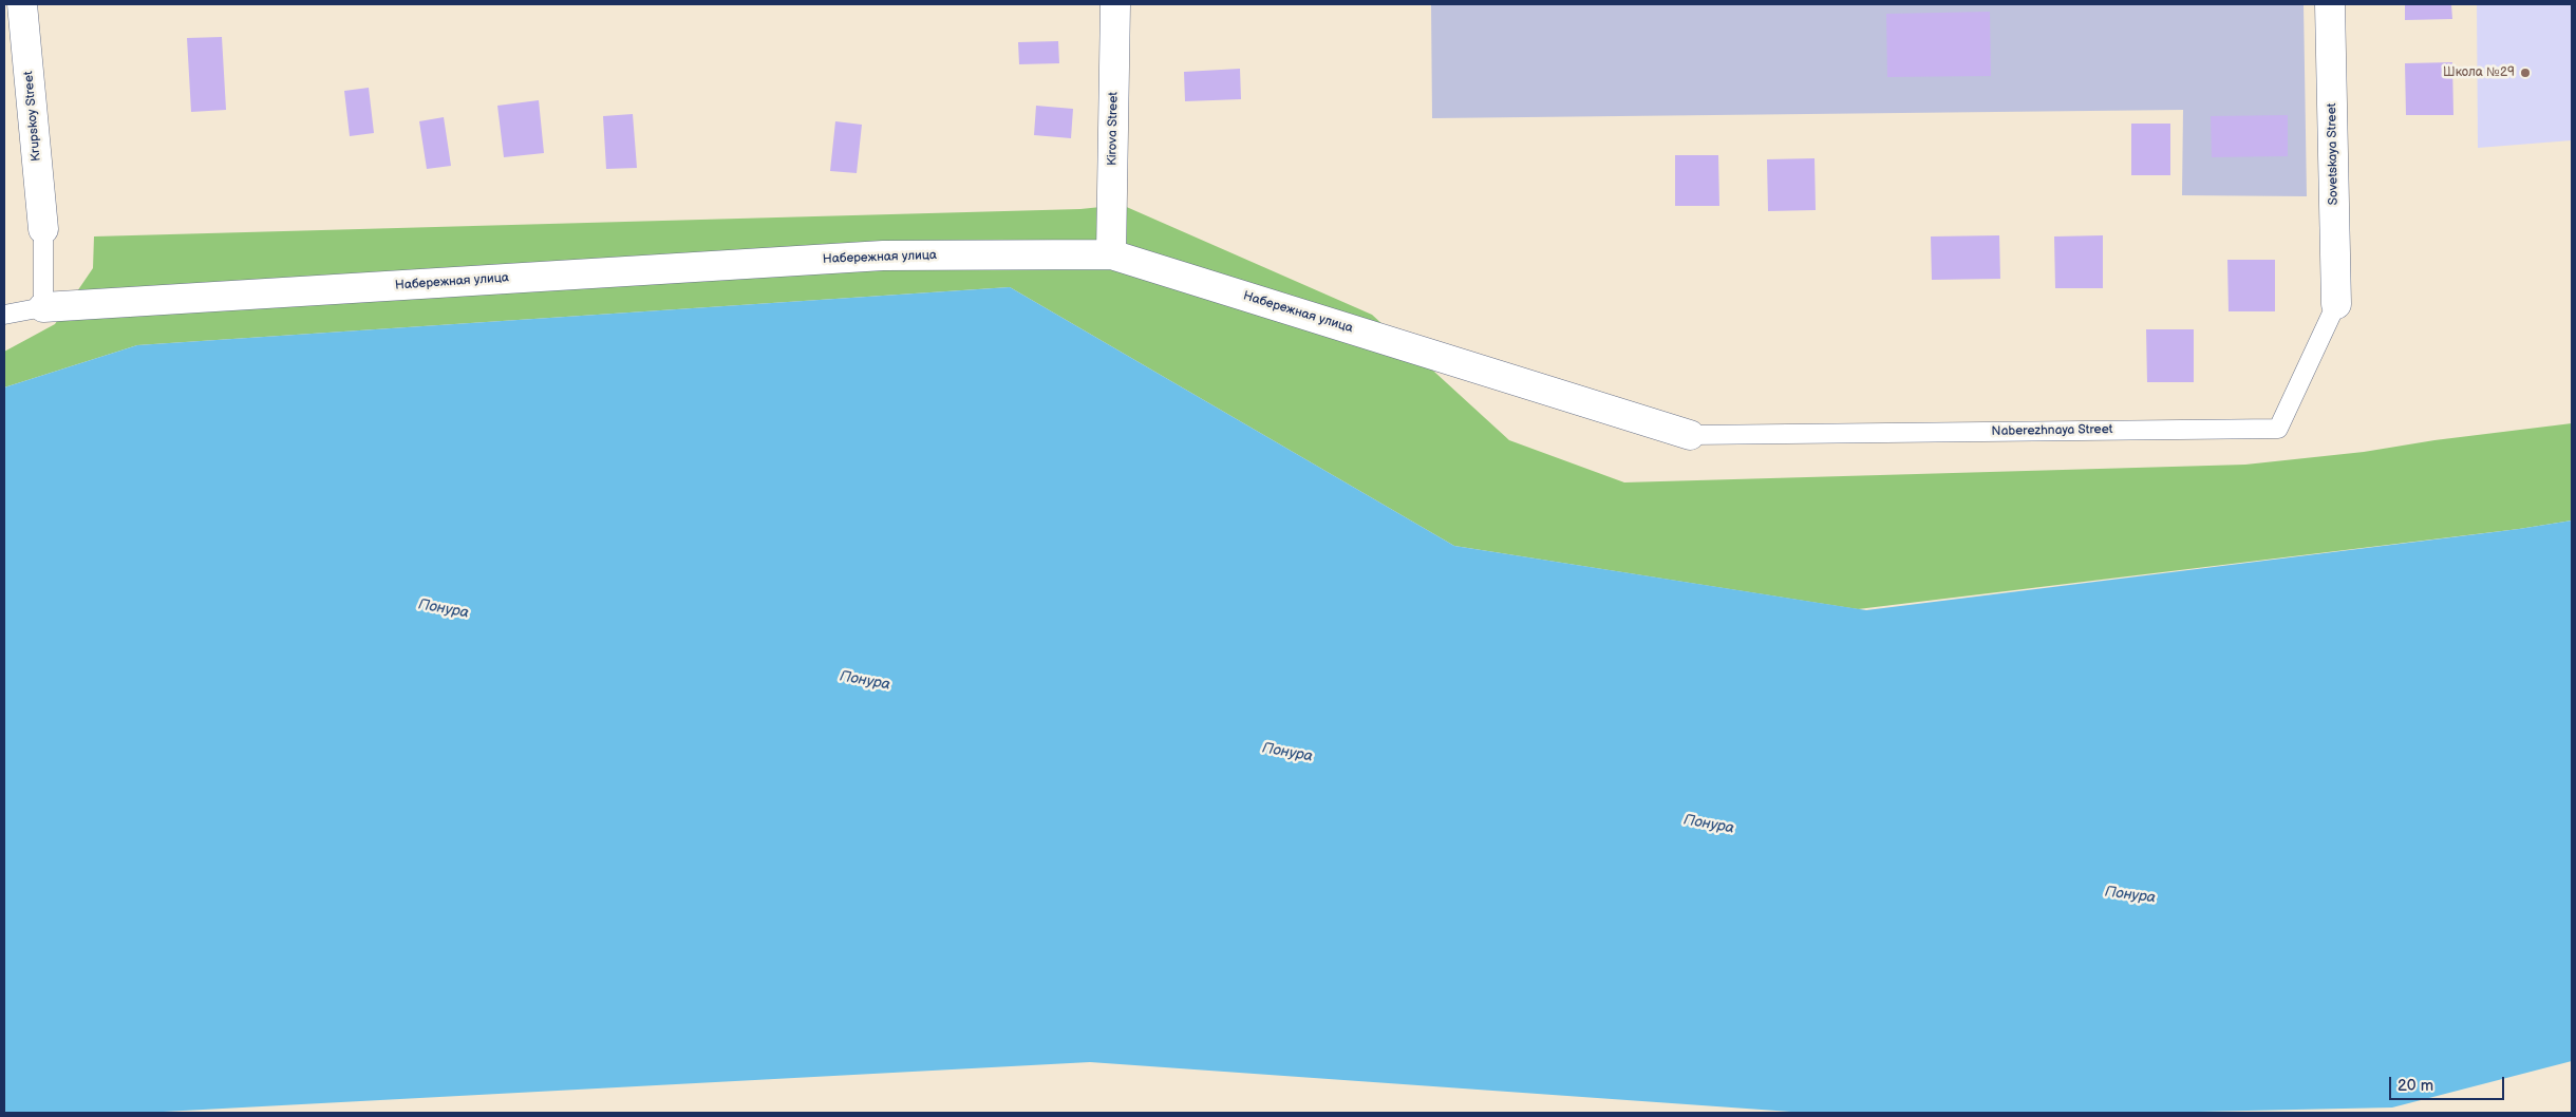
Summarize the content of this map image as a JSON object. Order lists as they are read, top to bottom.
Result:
{
  "streets": {
    "street": [
      "Krupskoy Street",
      "Kirova Street",
      "Sovetskaya Street",
      "Набережная улица"
    ],
    "lane": ["Naberezhnaya Street"]
  },
  "crossings": [
    ["Kirova Street", "Набережная улица"],
    ["Sovetskaya Street", "Naberezhnaya Street"],
    ["Набережная улица", "Naberezhnaya Street"]
  ],
  "water": ["Понура"],
  "places": ["Школа №29"],
  "scale_bar": "20 m"
}
